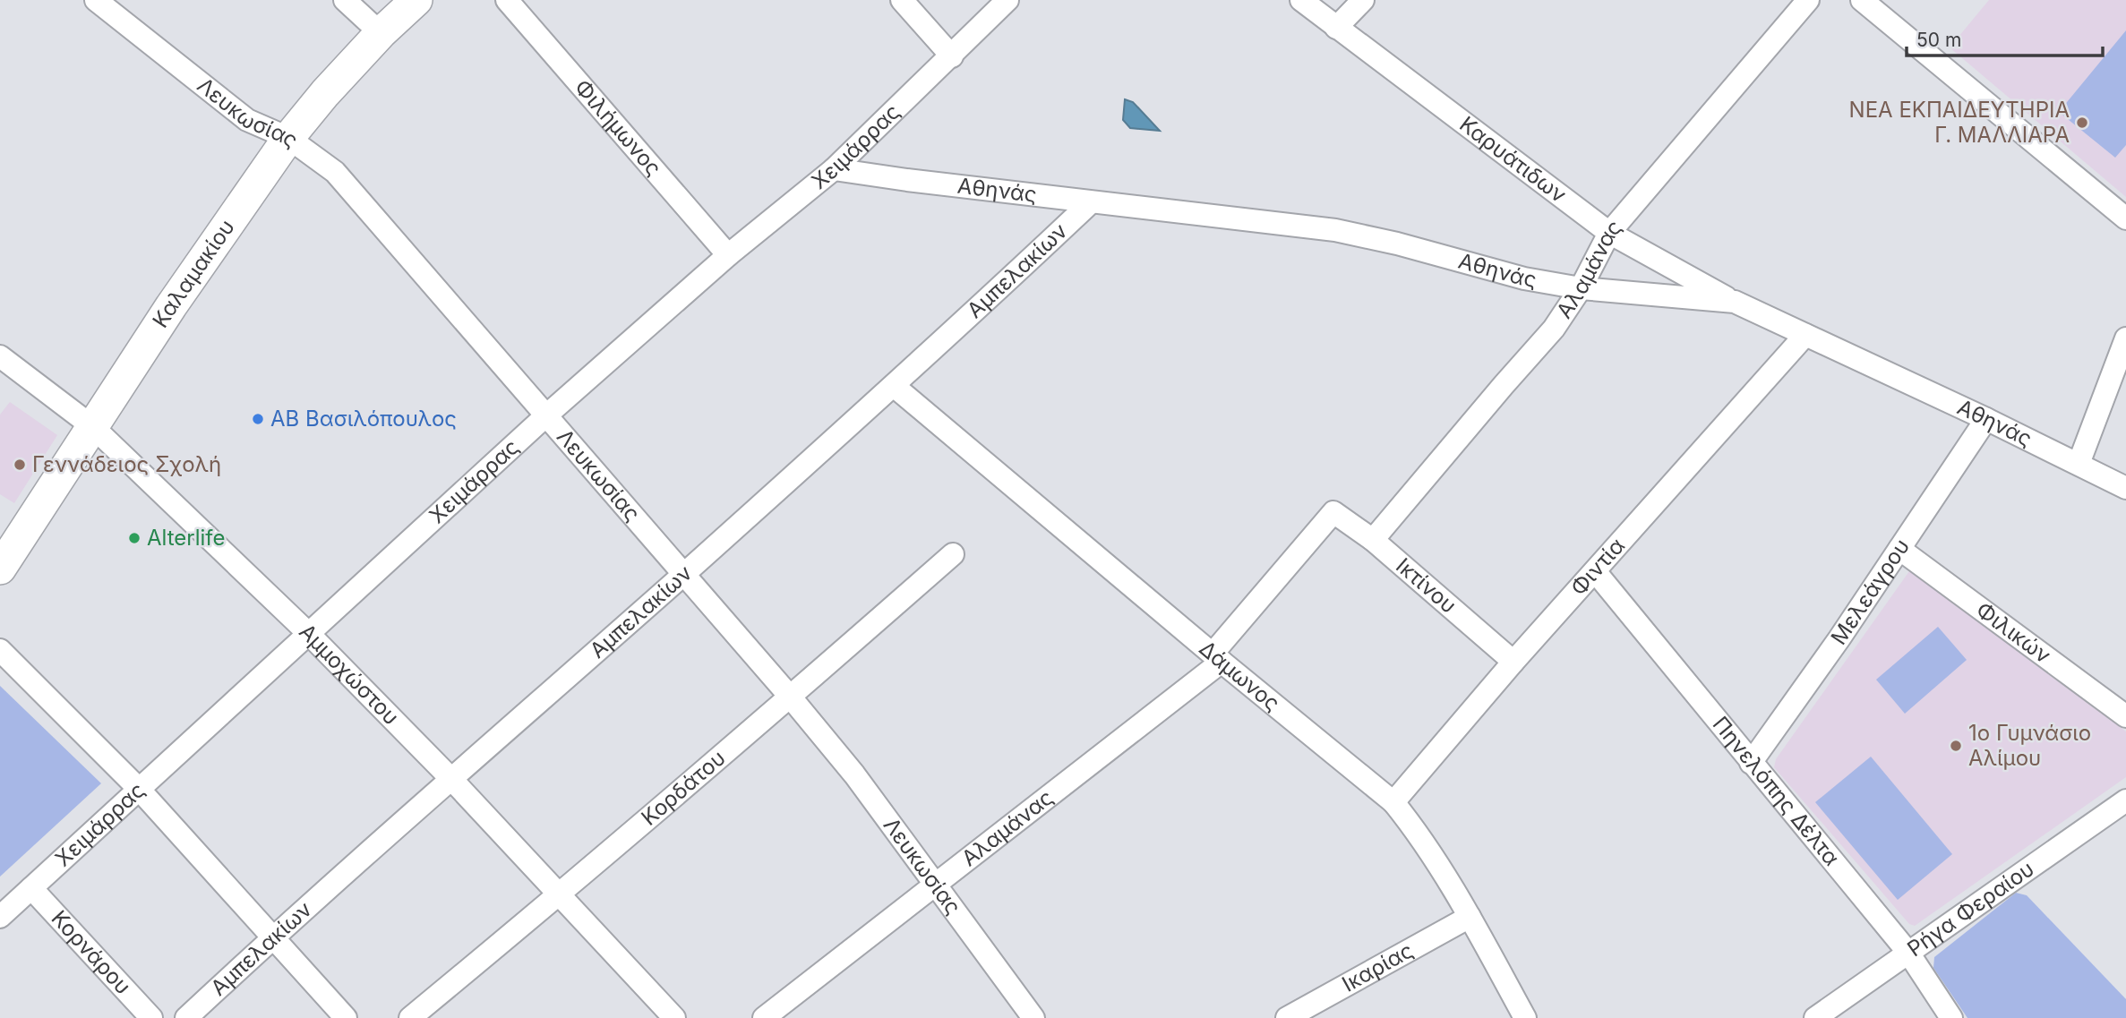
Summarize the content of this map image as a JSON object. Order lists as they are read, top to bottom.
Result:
{
  "streets": {
    "main road": ["Καλαμακίου"],
    "street": [
      "Λευκωσίας",
      "Φιλήμωνος",
      "Χειμάρρας",
      "Καρυάτιδων",
      "Αθηνάς",
      "Αλαμάνας",
      "Αμπελακίων",
      "Φιντία",
      "Ικτίνου",
      "Μελεάγρου",
      "Φιλικών",
      "Αμμοχώστου",
      "Δάμωνος",
      "Κορδάτου",
      "Πηνελόπης Δέλτα",
      "Ρήγα Φεραίου",
      "Κορνάρου",
      "Ικαρίας"
    ]
  },
  "crossings": [
    ["Λευκωσίας", "Χειμάρρας"],
    ["Λευκωσίας", "Αλαμάνας"],
    ["Λευκωσίας", "Αμπελακίων"],
    ["Λευκωσίας", "Καλαμακίου"],
    ["Λευκωσίας", "Κορδάτου"],
    ["Φιλήμωνος", "Χειμάρρας"],
    ["Χειμάρρας", "Αθηνάς"],
    ["Χειμάρρας", "Αμμοχώστου"],
    ["Χειμάρρας", "Κορνάρου"],
    ["Καρυάτιδων", "Αθηνάς"],
    ["Καρυάτιδων", "Αλαμάνας"],
    ["Αθηνάς", "Αλαμάνας"],
    ["Αθηνάς", "Αμπελακίων"],
    ["Αθηνάς", "Φιντία"],
    ["Αθηνάς", "Μελεάγρου"],
    ["Αλαμάνας", "Ικτίνου"],
    ["Αλαμάνας", "Δάμωνος"],
    ["Αμπελακίων", "Αμμοχώστου"],
    ["Αμπελακίων", "Δάμωνος"],
    ["Καλαμακίου", "Αμμοχώστου"],
    ["Φιντία", "Ικτίνου"],
    ["Φιντία", "Δάμωνος"],
    ["Φιντία", "Πηνελόπης Δέλτα"],
    ["Μελεάγρου", "Φιλικών"],
    ["Μελεάγρου", "Πηνελόπης Δέλτα"],
    ["Αμμοχώστου", "Κορδάτου"],
    ["Δάμωνος", "Ικαρίας"],
    ["Πηνελόπης Δέλτα", "Ρήγα Φεραίου"]
  ],
  "places": [
    "ΝΕΑ ΕΚΠΑΙΔΕΥΤΗΡΙΑ Γ. ΜΑΛΛΙΑΡΑ",
    "ΑΒ Βασιλόπουλος",
    "Γεννάδειος Σχολή",
    "Alterlife",
    "1ο Γυμνάσιο Αλίμου"
  ],
  "scale_bar": "50 m"
}
